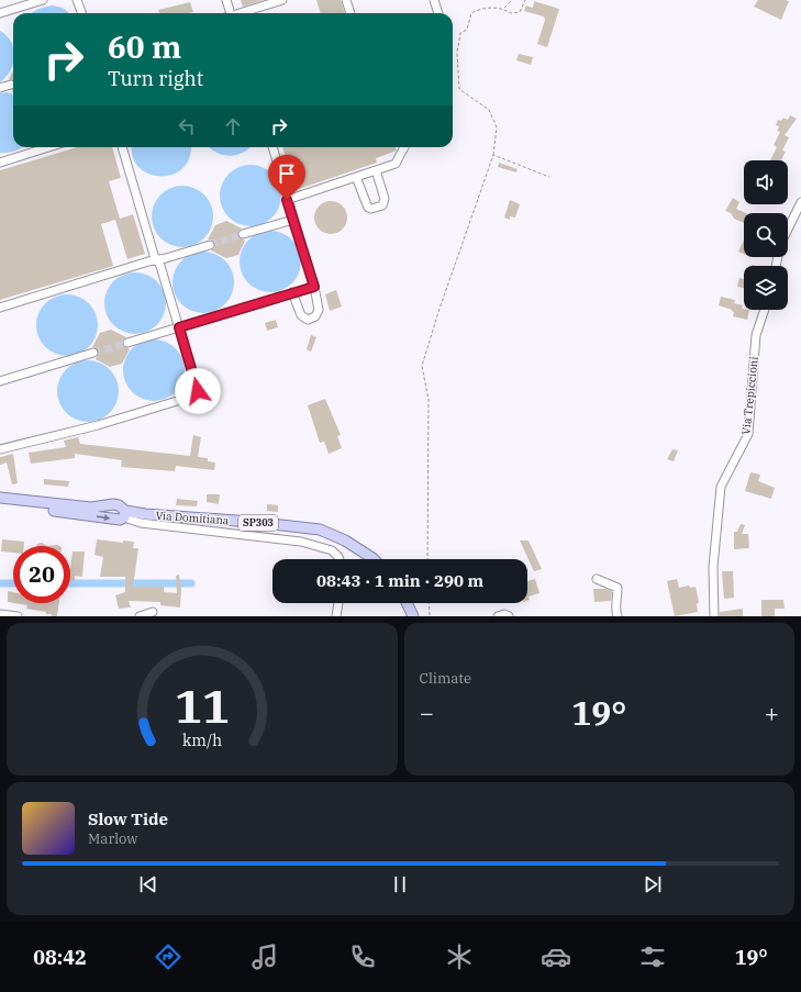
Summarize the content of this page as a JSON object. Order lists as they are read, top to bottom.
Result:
{
  "streets": {
    "main road": ["Via Domitiana", "SP303"],
    "street": ["Via Trepiccioni"]
  },
  "page": {
    "turn": ["60 m", "Turn right"],
    "limit": "20",
    "trip": "08:43 · 1 min · 290 m",
    "tile": "Climate",
    "heat": ["−", "19°", "+"],
    "song": ["Slow Tide", "Marlow"],
    "tabs": ["08:42", "19°"],
    "gauge": ["11", "km/h"]
  }
}
